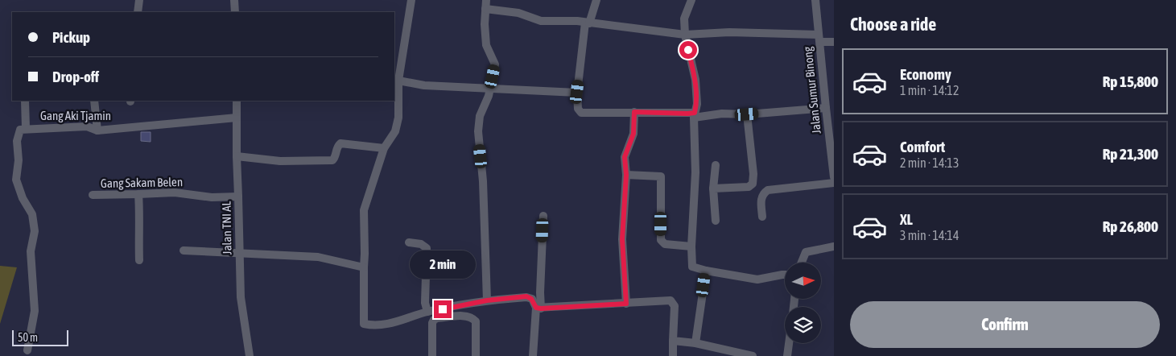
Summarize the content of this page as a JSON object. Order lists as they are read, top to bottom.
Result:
{
  "streets": {
    "street": [
      "Jalan Sumur Binong",
      "Gang Aki Tjamin",
      "Gang Sakam Belen",
      "Jalan TNI AL"
    ]
  },
  "crossings": [
    ["Gang Aki Tjamin", "Jalan TNI AL"],
    ["Gang Sakam Belen", "Jalan TNI AL"]
  ],
  "scale_bar": "50 m",
  "north": "right",
  "page": {
    "heading": "Choose a ride",
    "banner": ["Pickup", "Drop-off"],
    "list": [
      {
        "name": "Economy",
        "note": "1 min · 14:12",
        "value": "Rp 15,800"
      },
      {
        "name": "Comfort",
        "note": "2 min · 14:13",
        "value": "Rp 21,300"
      },
      {
        "name": "XL",
        "note": "3 min · 14:14",
        "value": "Rp 26,800"
      }
    ],
    "bubble": "2 min",
    "buttons": "Confirm",
    "scale": "50 m"
  }
}
